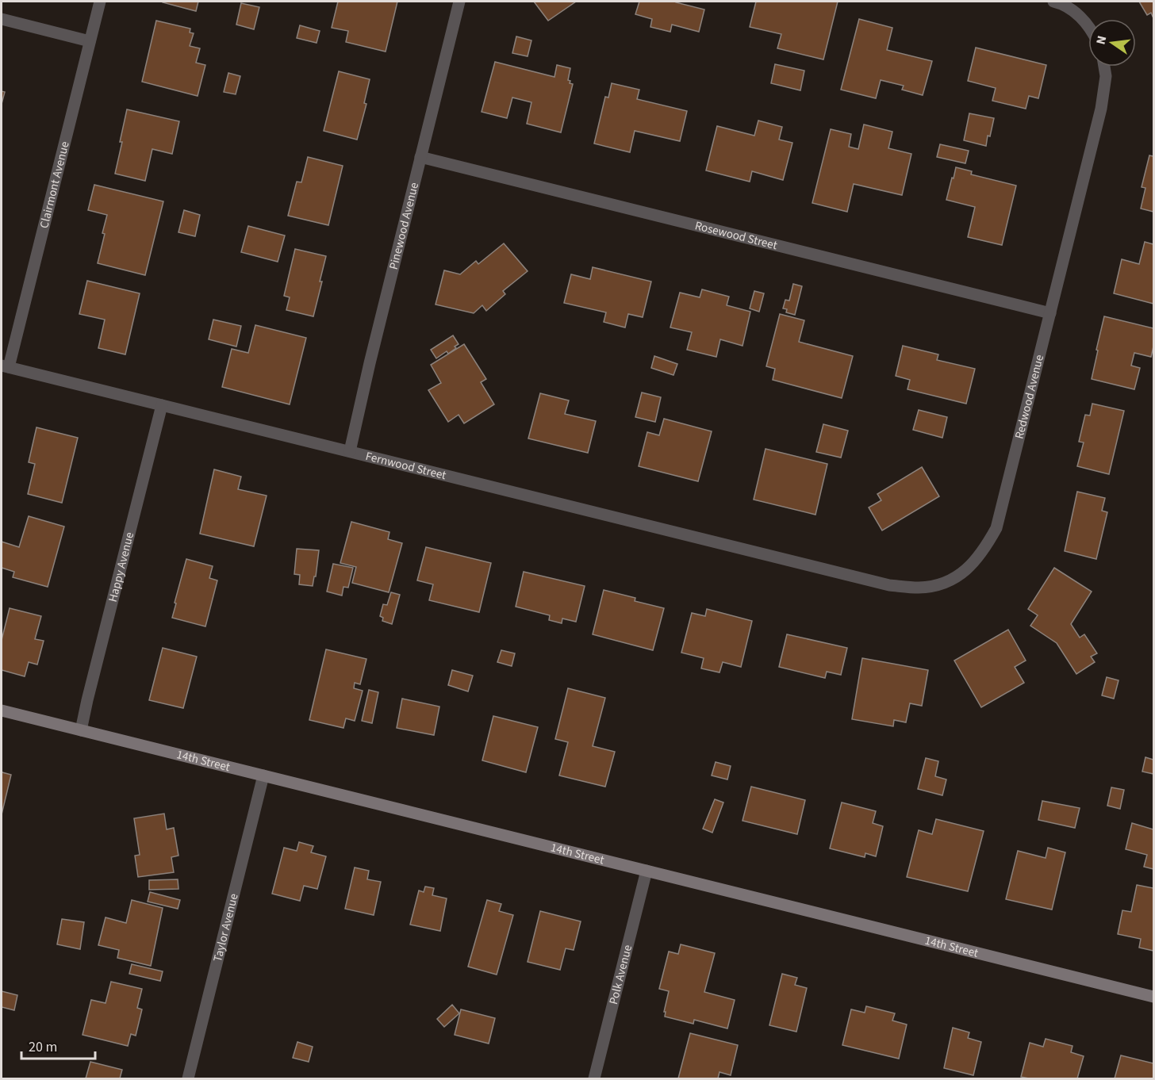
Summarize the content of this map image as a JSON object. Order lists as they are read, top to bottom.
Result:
{
  "streets": {
    "street": [
      "Clairmont Avenue",
      "Pinewood Avenue",
      "Rosewood Street",
      "Redwood Avenue",
      "Fernwood Street",
      "Happy Avenue",
      "14th Street",
      "Taylor Avenue",
      "Polk Avenue"
    ]
  },
  "crossings": [
    ["Clairmont Avenue", "Fernwood Street"],
    ["Pinewood Avenue", "Rosewood Street"],
    ["Pinewood Avenue", "Fernwood Street"],
    ["Rosewood Street", "Redwood Avenue"],
    ["Redwood Avenue", "Fernwood Street"],
    ["Fernwood Street", "Happy Avenue"],
    ["Happy Avenue", "14th Street"],
    ["14th Street", "Taylor Avenue"],
    ["14th Street", "Polk Avenue"]
  ],
  "scale_bar": "20 m",
  "north": "left"
}
